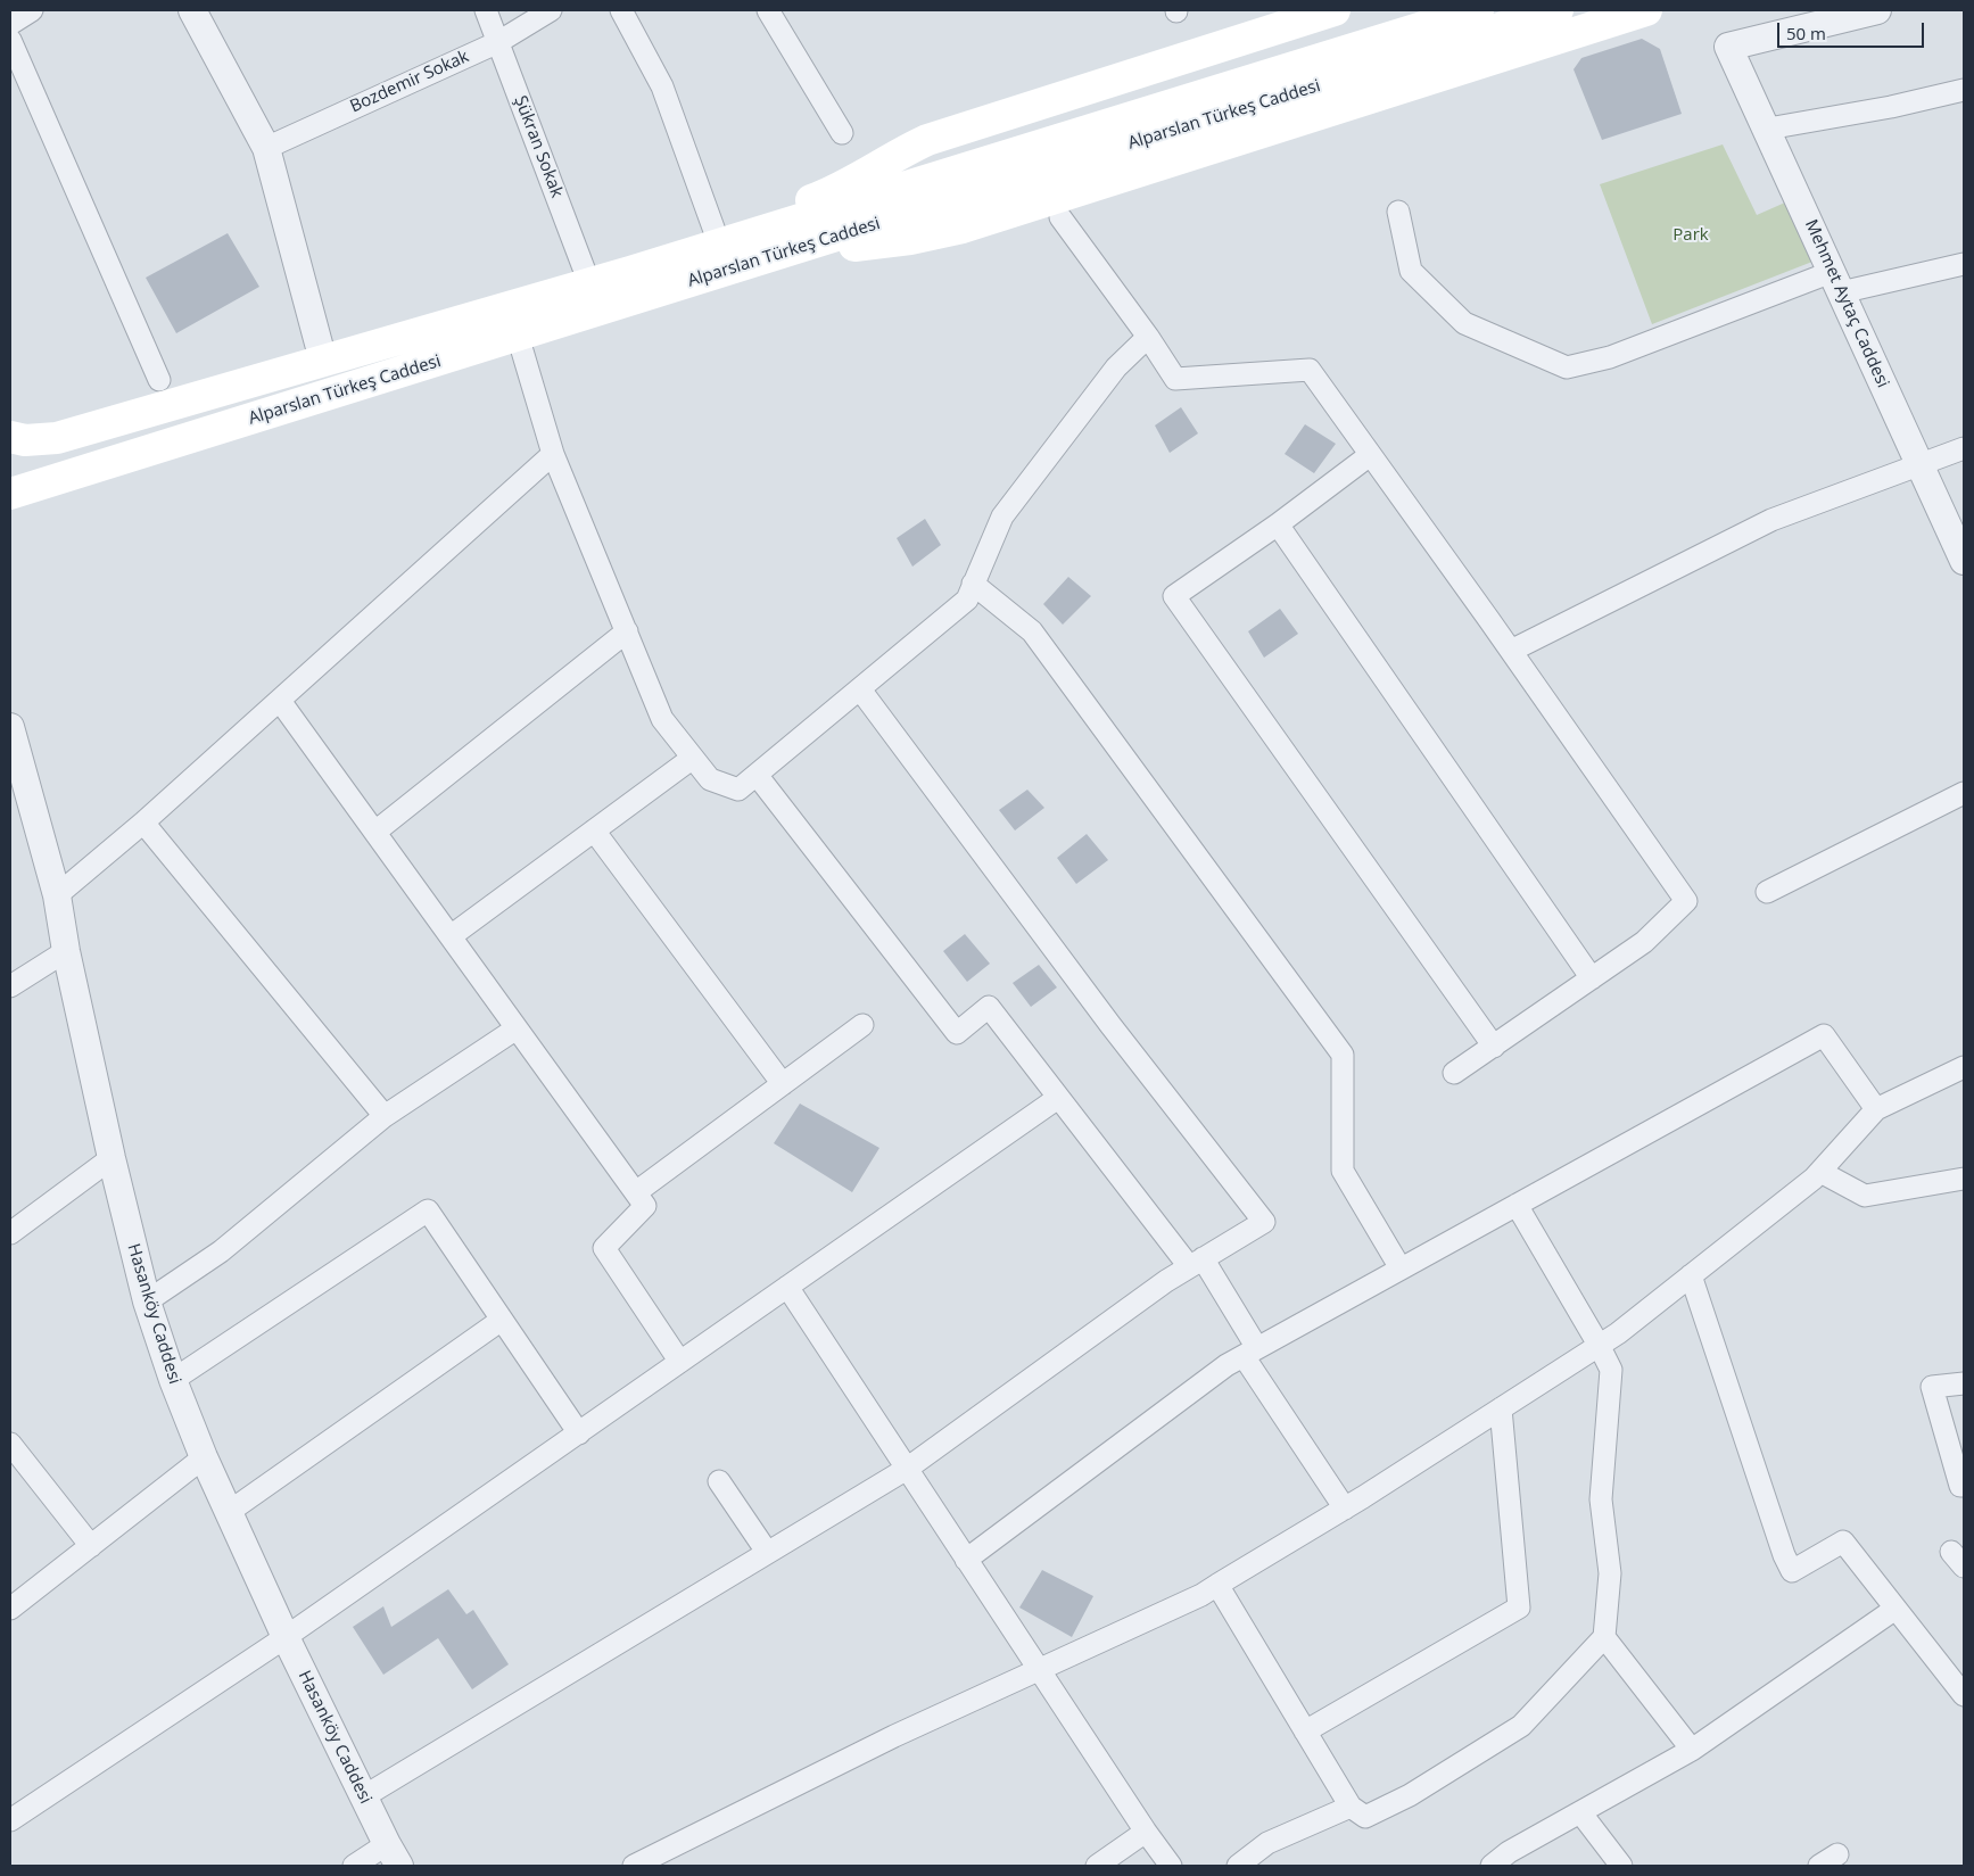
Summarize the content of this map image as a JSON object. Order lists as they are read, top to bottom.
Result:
{
  "streets": {
    "main road": ["Alparslan Türkeş Caddesi"],
    "street": [
      "Bozdemir Sokak",
      "Şükran Sokak",
      "Mehmet Aytaç Caddesi",
      "Hasanköy Caddesi"
    ]
  },
  "crossings": [
    ["Bozdemir Sokak", "Şükran Sokak"],
    ["Alparslan Türkeş Caddesi", "Şükran Sokak"]
  ],
  "parks": ["Park"],
  "scale_bar": "50 m"
}
